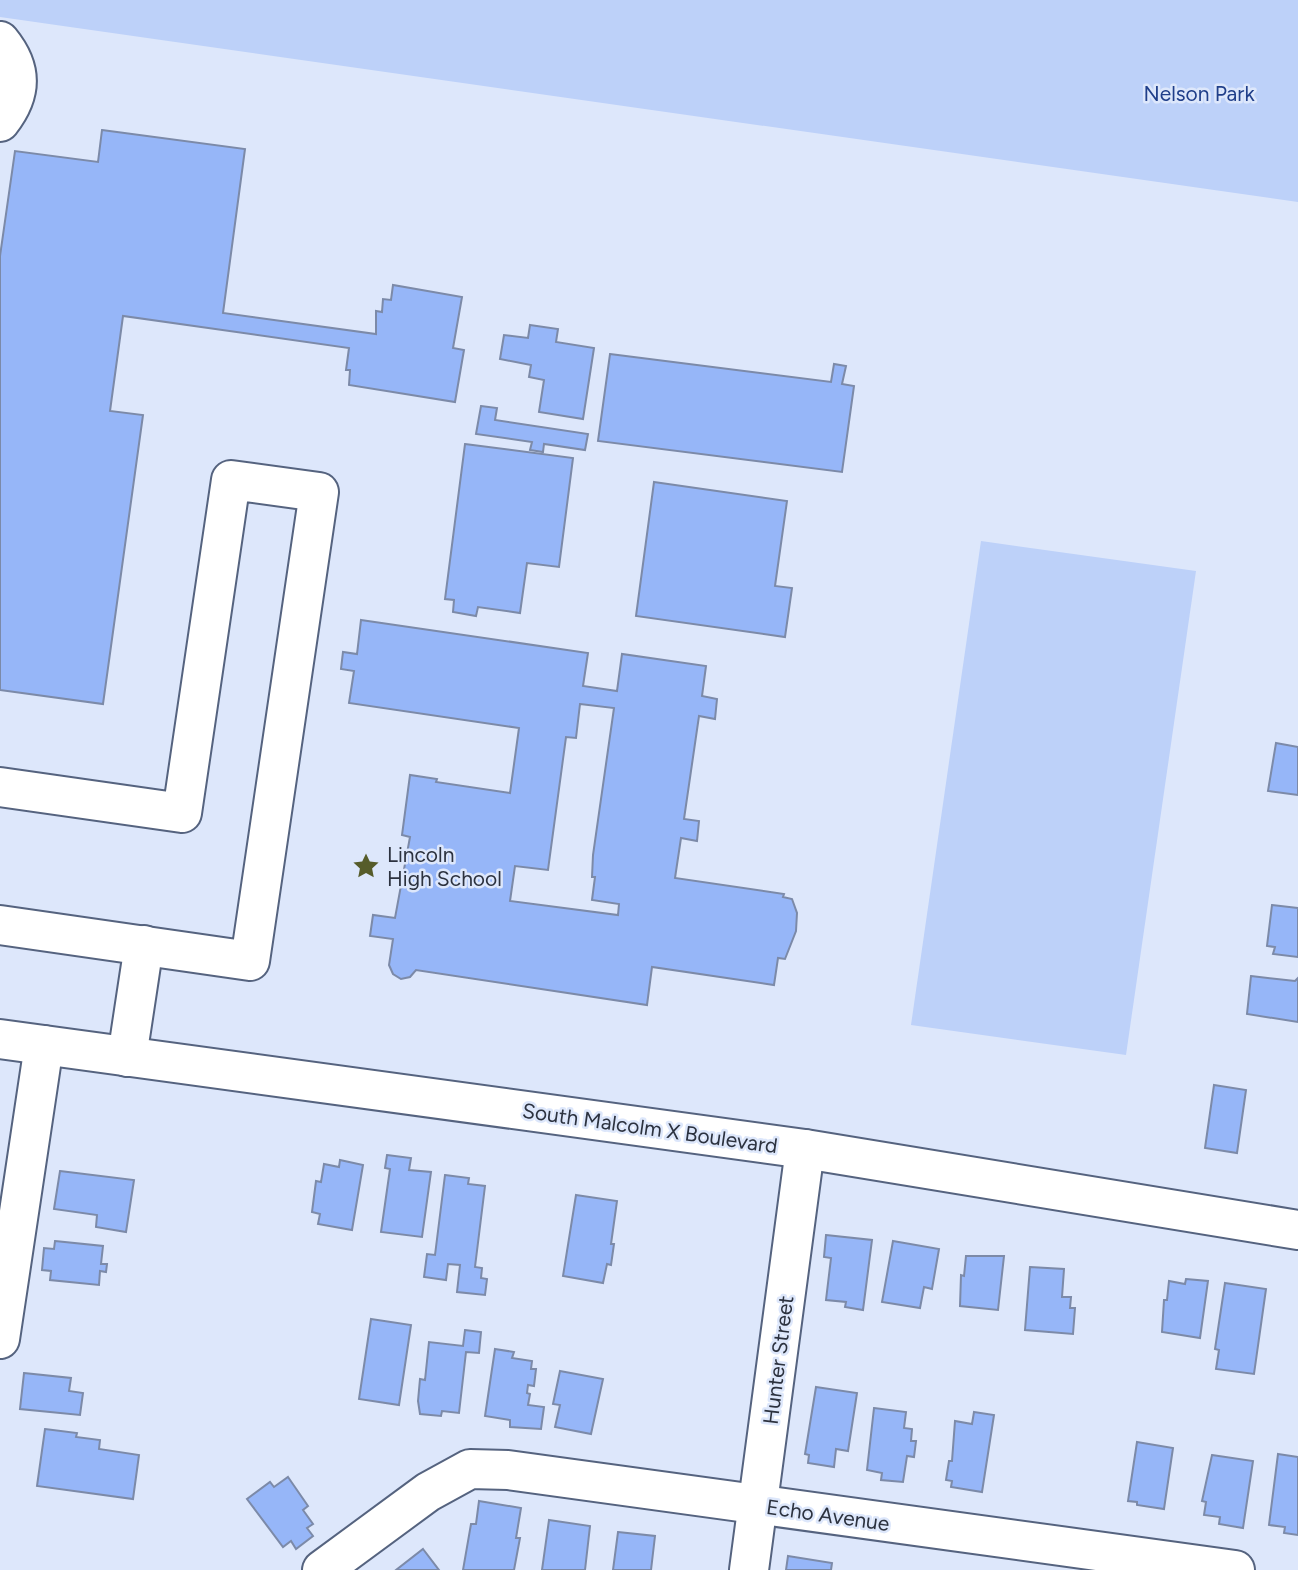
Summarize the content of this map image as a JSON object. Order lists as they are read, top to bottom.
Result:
{
  "streets": {
    "street": ["South Malcolm X Boulevard", "Hunter Street", "Echo Avenue"]
  },
  "crossings": [
    ["South Malcolm X Boulevard", "Hunter Street"],
    ["Hunter Street", "Echo Avenue"]
  ],
  "parks": ["Nelson Park"],
  "places": {
    "place": ["Lincoln High School"]
  }
}
